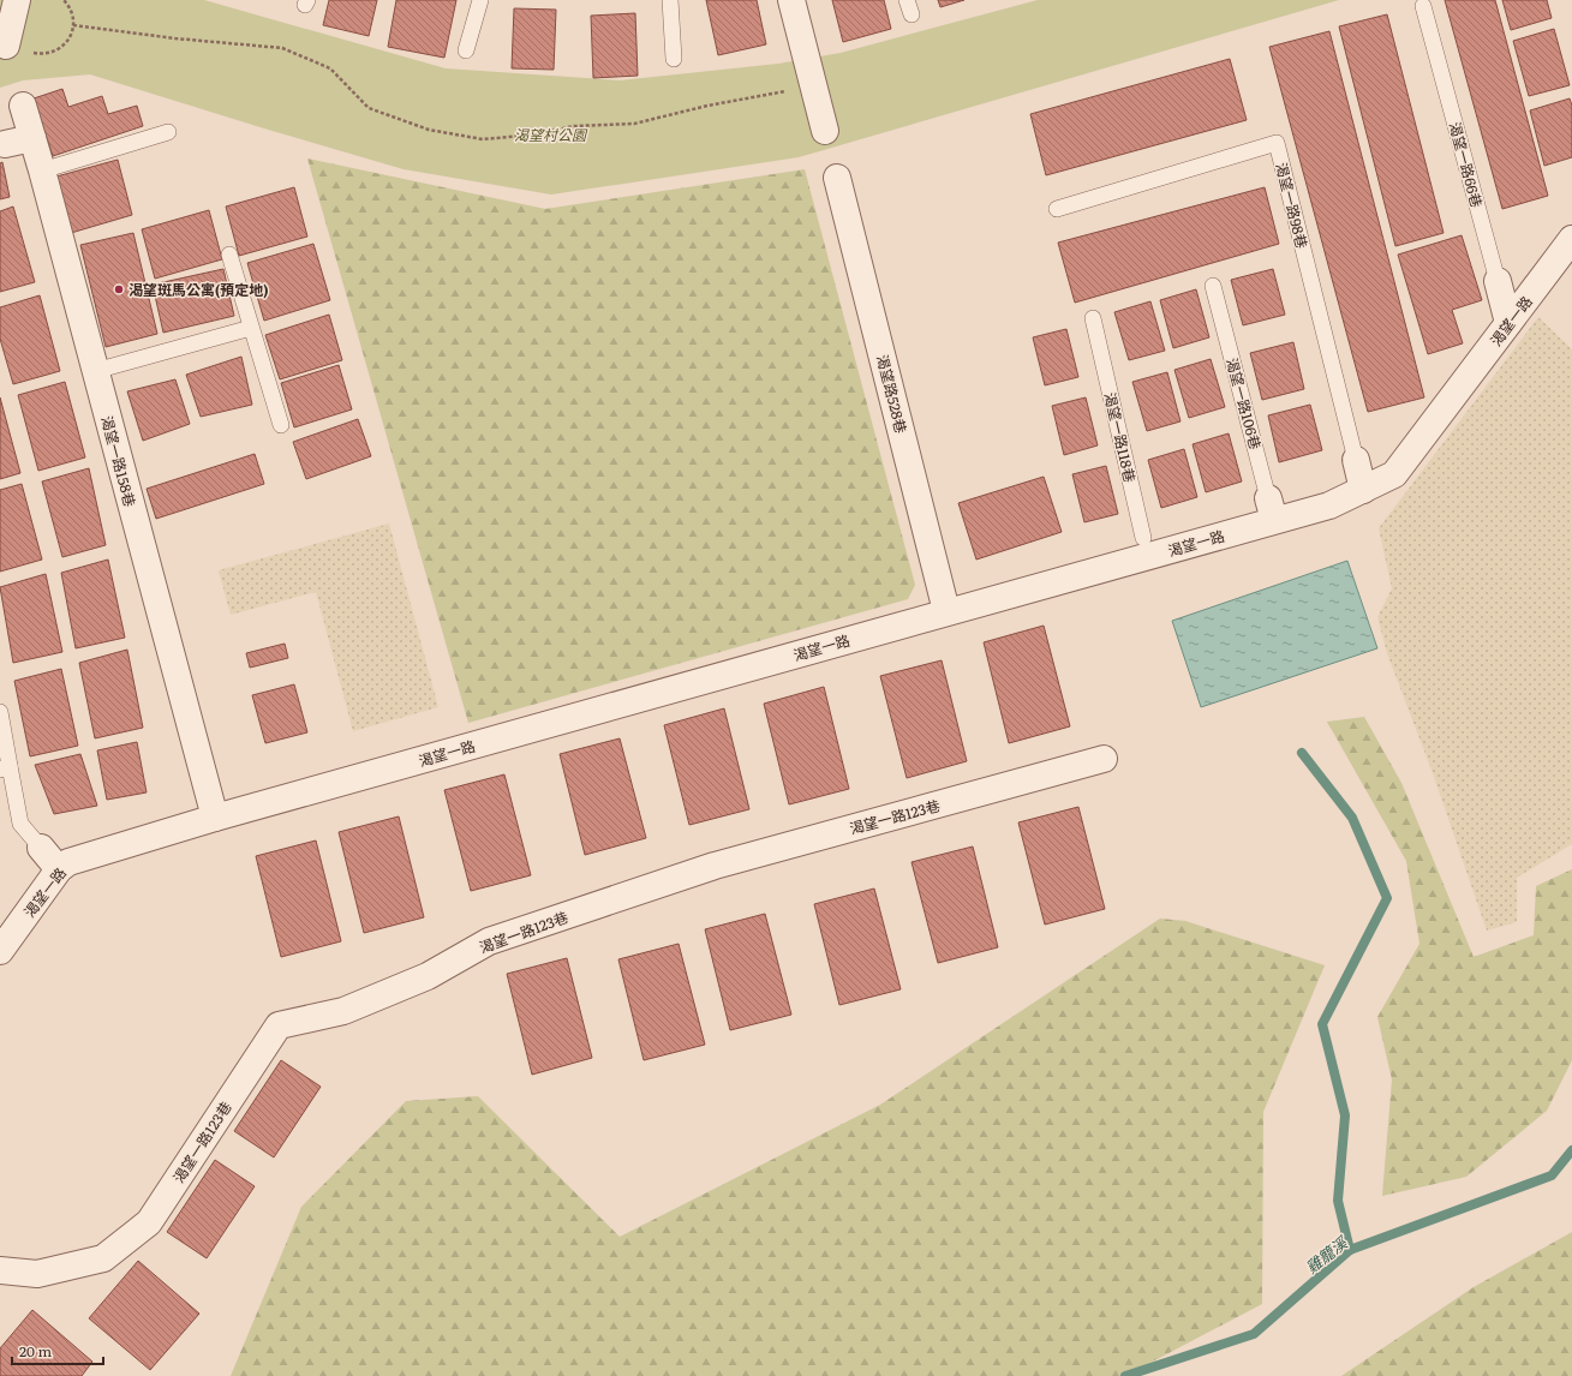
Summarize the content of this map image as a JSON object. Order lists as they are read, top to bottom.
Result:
{
  "streets": {
    "street": [
      "渴望一路66巷",
      "渴望一路98巷",
      "渴望一路",
      "渴望路528巷",
      "渴望一路158巷",
      "渴望一路123巷"
    ],
    "lane": ["渴望一路106巷", "渴望一路118巷"]
  },
  "crossings": [
    ["渴望一路66巷", "渴望一路"],
    ["渴望一路98巷", "渴望一路"],
    ["渴望一路", "渴望路528巷"],
    ["渴望一路", "渴望一路106巷"],
    ["渴望一路", "渴望一路118巷"],
    ["渴望一路", "渴望一路158巷"]
  ],
  "water": ["雞籠溪"],
  "parks": ["渴望村公園"],
  "places": ["渴望斑馬公寓(預定地)"],
  "scale_bar": "20 m"
}
